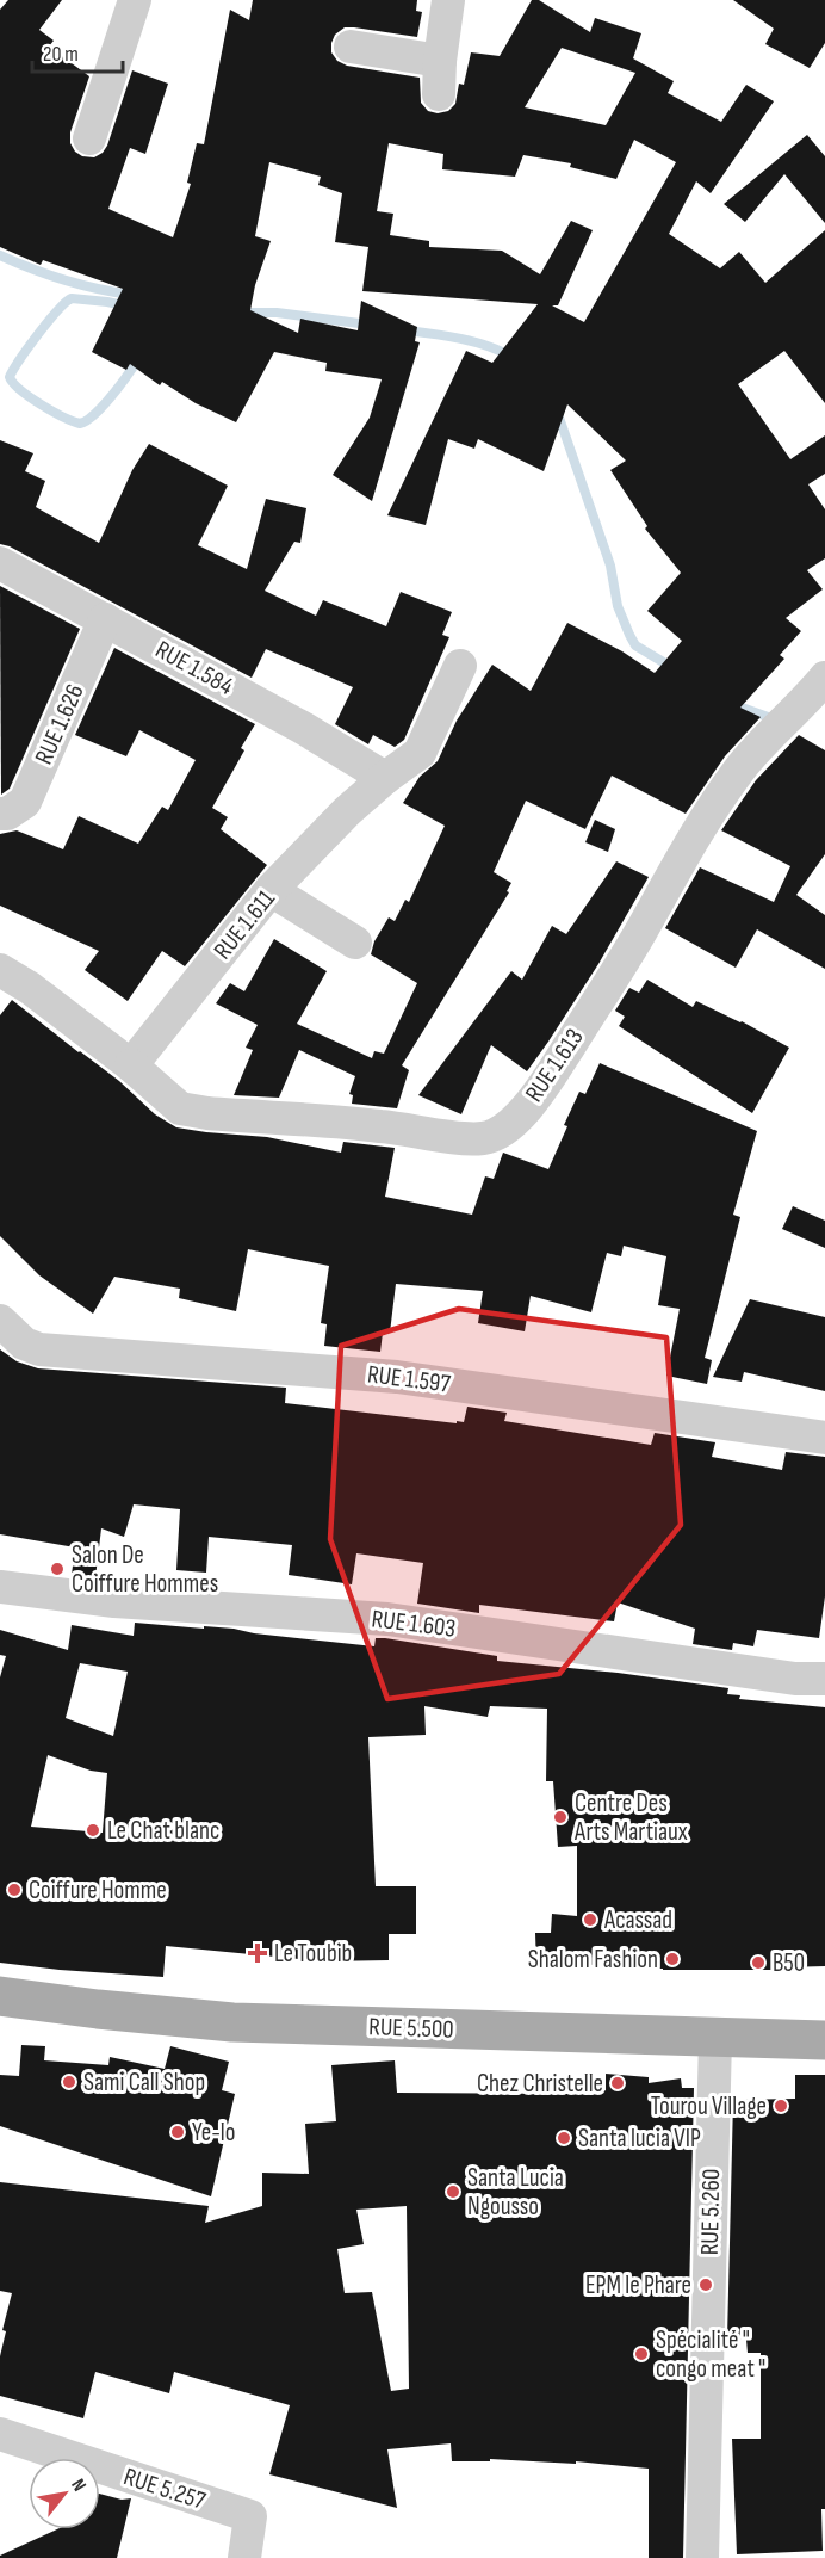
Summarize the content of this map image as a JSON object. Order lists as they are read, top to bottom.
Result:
{
  "streets": {
    "main road": ["RUE 5.500"],
    "street": [
      "RUE 1.584",
      "RUE 1.626",
      "RUE 1.611",
      "RUE 1.613",
      "RUE 1.597",
      "RUE 1.603",
      "RUE 5.260",
      "RUE 5.257"
    ]
  },
  "crossings": [
    ["RUE 1.584", "RUE 1.626"],
    ["RUE 1.584", "RUE 1.611"],
    ["RUE 1.611", "RUE 1.613"],
    ["RUE 5.500", "RUE 5.260"]
  ],
  "places": {
    "other": [
      "Salon De Coiffure Hommes",
      "Centre Des Arts Martiaux",
      "Le Chat blanc",
      "Coiffure Homme",
      "Acassad",
      "Shalom Fashion",
      "B50",
      "Sami Call Shop",
      "Chez Christelle",
      "Tourou Village",
      "Ye-lo",
      "Santa lucia VIP",
      "Santa Lucia Ngousso",
      "EPM le Phare",
      "Spécialité \" congo meat \""
    ],
    "health": ["Le Toubib"]
  },
  "scale_bar": "20 m",
  "north": "top right"
}
